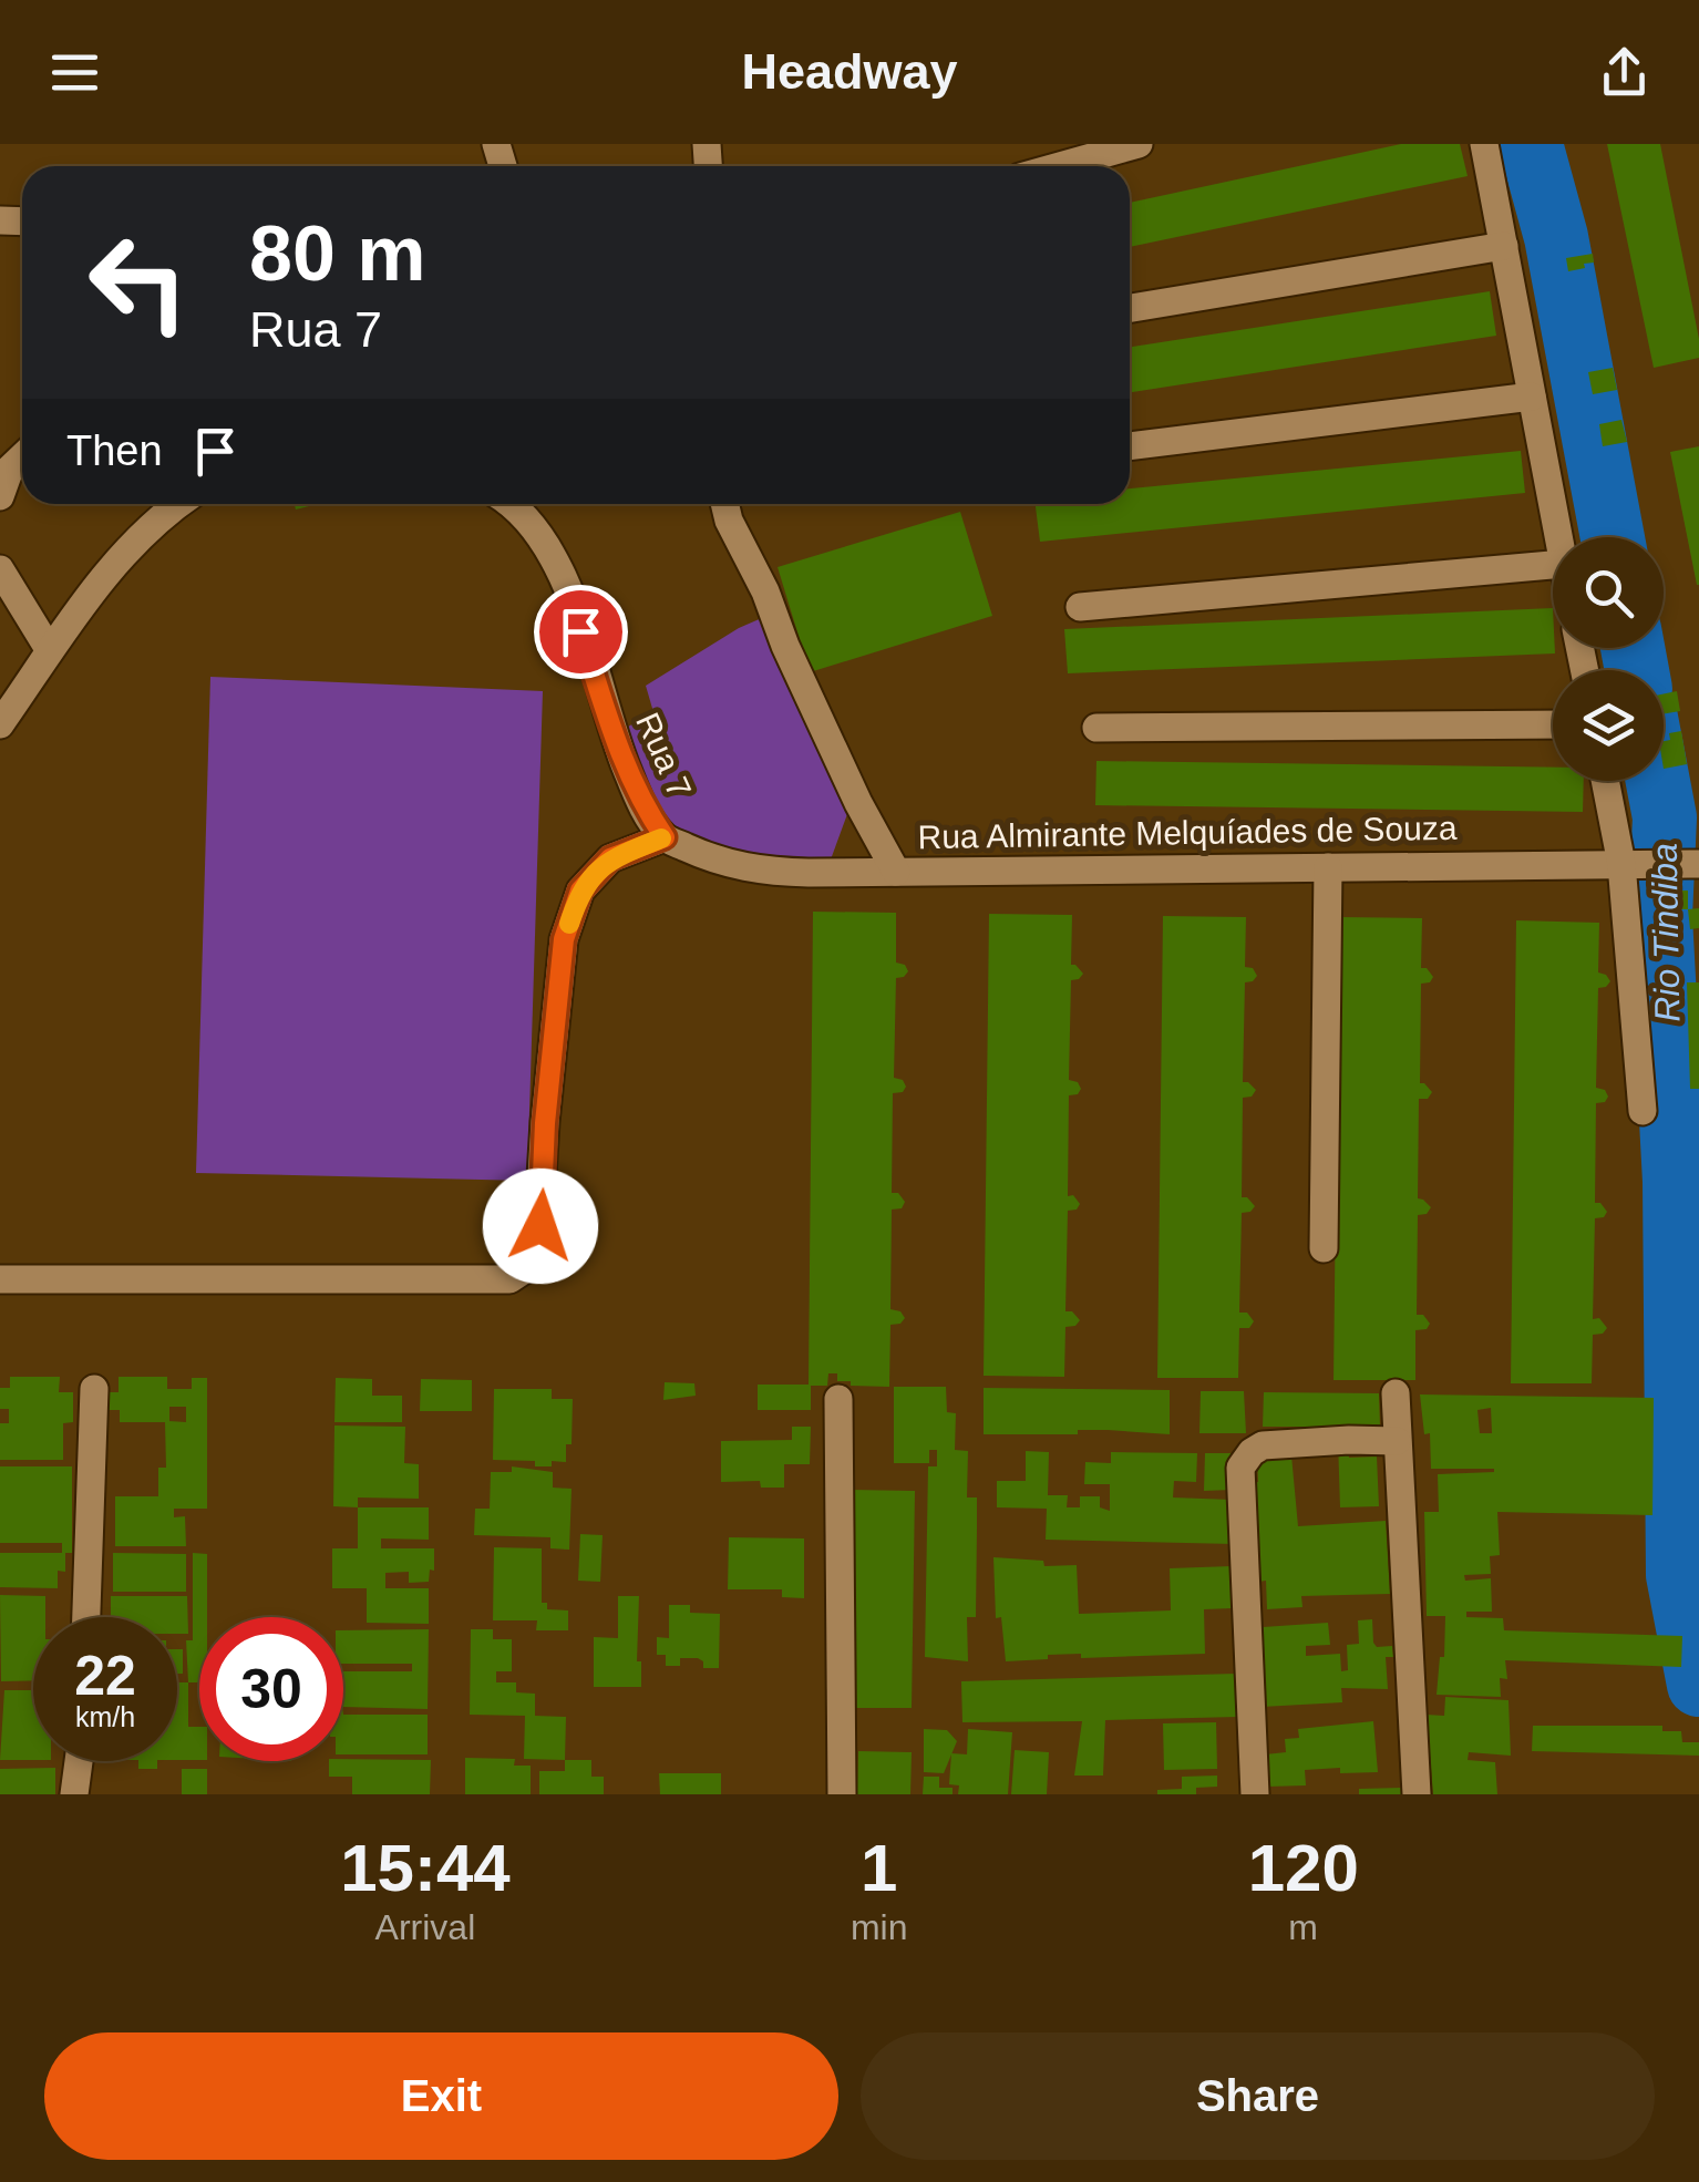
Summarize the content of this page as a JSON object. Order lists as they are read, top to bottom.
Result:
{
  "streets": {
    "street": ["Rua 7", "Rua Almirante Melquíades de Souza"]
  },
  "crossings": [
    ["Rua 7", "Rua Almirante Melquíades de Souza"]
  ],
  "water": ["Rio Tindiba"],
  "page": {
    "header": "Headway",
    "turn": ["80 m", "Rua 7"],
    "then": "Then",
    "speed": "22 km/h",
    "limit": "30",
    "eta": [
      "15:44",
      "Arrival",
      "1",
      "min",
      "120",
      "m"
    ],
    "buttons": ["Exit", "Share"]
  }
}
